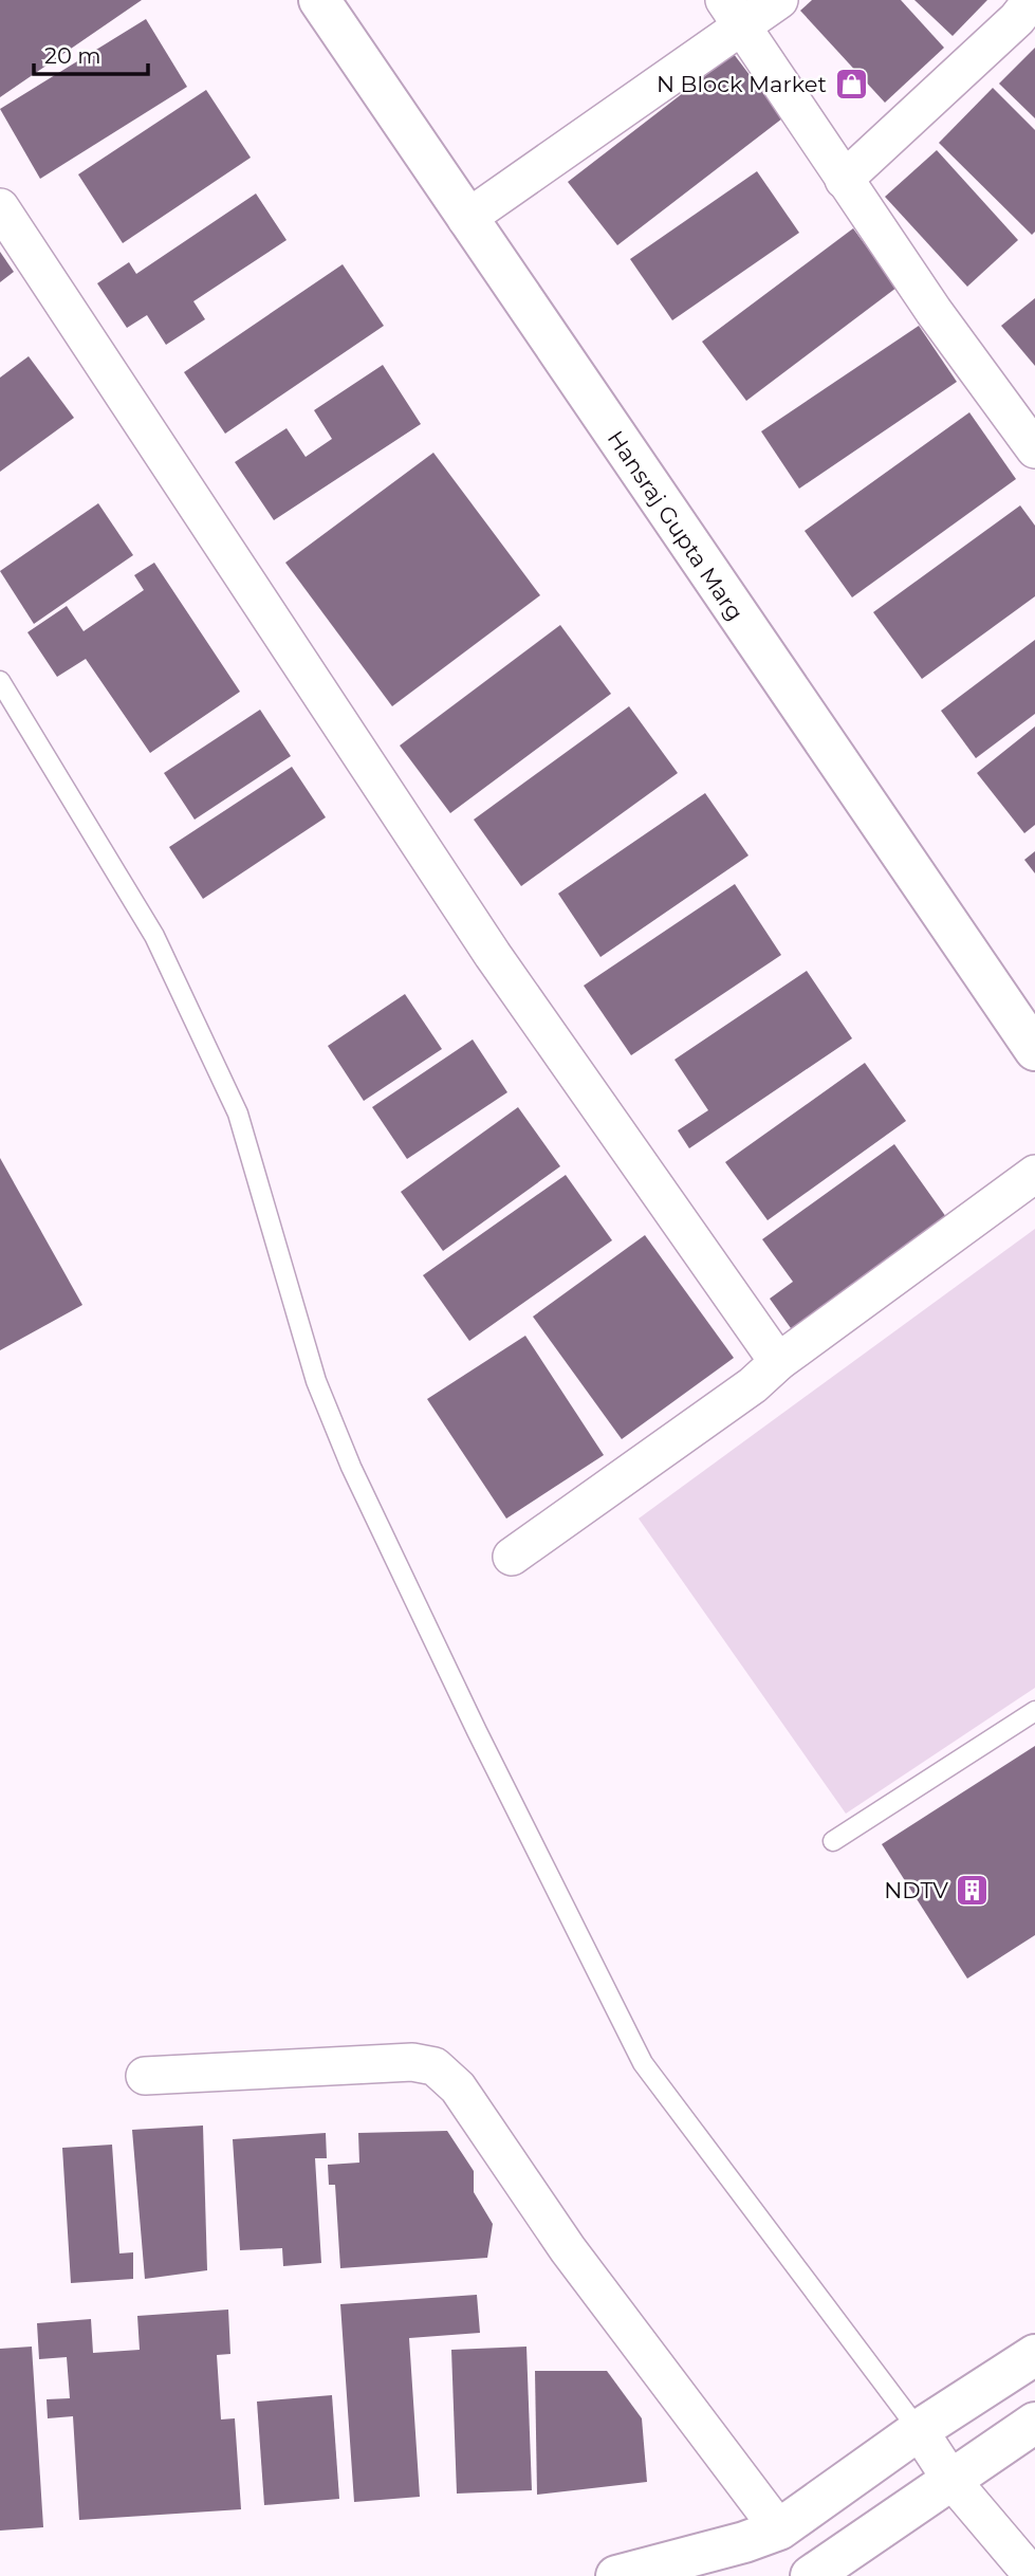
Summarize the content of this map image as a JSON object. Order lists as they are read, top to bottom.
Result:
{
  "streets": {
    "street": ["Hansraj Gupta Marg"]
  },
  "places": {
    "shop": ["N Block Market"],
    "building": ["NDTV"]
  },
  "scale_bar": "20 m"
}
